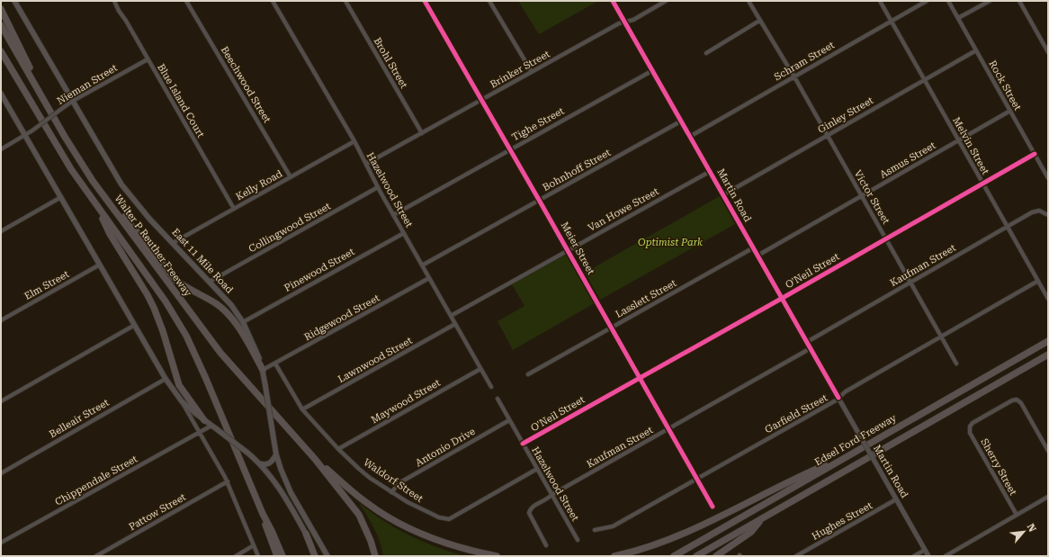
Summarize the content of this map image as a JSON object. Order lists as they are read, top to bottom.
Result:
{
  "streets": {
    "highway": ["Walter P Reuther Freeway", "Edsel Ford Freeway"],
    "main road": ["East 11 Mile Road"],
    "street": [
      "Schram Street",
      "Brohl Street",
      "Brinker Street",
      "Nieman Street",
      "Beechwood Street",
      "Rock Street",
      "Blue Island Court",
      "Ginley Street",
      "Tighe Street",
      "Melvin Street",
      "Asmus Street",
      "Bohnhoff Street",
      "Kelly Road",
      "Hazelwood Street",
      "Martin Road",
      "Victor Street",
      "Van Howe Street",
      "Collingwood Street",
      "Meier Street",
      "Kaufman Street",
      "Pinewood Street",
      "O'Neil Street",
      "Elm Street",
      "Lasslett Street",
      "Ridgewood Street",
      "Lawnwood Street",
      "Maywood Street",
      "Garfield Street",
      "Belleair Street",
      "Antonio Drive",
      "Sherry Street",
      "Chippendale Street",
      "Waldorf Street",
      "Pattow Street",
      "Hughes Street"
    ]
  },
  "crossings": [
    ["Schram Street", "Melvin Street"],
    ["Schram Street", "Martin Road"],
    ["Schram Street", "Victor Street"],
    ["Brohl Street", "Brinker Street"],
    ["Brinker Street", "Hazelwood Street"],
    ["Brinker Street", "Martin Road"],
    ["Brinker Street", "Meier Street"],
    ["Nieman Street", "Blue Island Court"],
    ["Nieman Street", "East 11 Mile Road"],
    ["Beechwood Street", "Kelly Road"],
    ["Rock Street", "Ginley Street"],
    ["Rock Street", "Asmus Street"],
    ["Rock Street", "O'Neil Street"],
    ["Blue Island Court", "Kelly Road"],
    ["Ginley Street", "Melvin Street"],
    ["Ginley Street", "Martin Road"],
    ["Ginley Street", "Victor Street"],
    ["Tighe Street", "Hazelwood Street"],
    ["Tighe Street", "Martin Road"],
    ["Tighe Street", "Meier Street"],
    ["Melvin Street", "Asmus Street"],
    ["Melvin Street", "Kaufman Street"],
    ["Melvin Street", "O'Neil Street"],
    ["Melvin Street", "Garfield Street"],
    ["Asmus Street", "Martin Road"],
    ["Asmus Street", "Victor Street"],
    ["Bohnhoff Street", "Hazelwood Street"],
    ["Bohnhoff Street", "Martin Road"],
    ["Bohnhoff Street", "Meier Street"],
    ["Kelly Road", "Hazelwood Street"],
    ["Kelly Road", "East 11 Mile Road"],
    ["Hazelwood Street", "Van Howe Street"],
    ["Hazelwood Street", "Collingwood Street"],
    ["Hazelwood Street", "Kaufman Street"],
    ["Hazelwood Street", "Pinewood Street"],
    ["Hazelwood Street", "O'Neil Street"],
    ["Hazelwood Street", "Ridgewood Street"],
    ["Hazelwood Street", "Lawnwood Street"],
    ["Hazelwood Street", "Maywood Street"],
    ["Hazelwood Street", "Antonio Drive"],
    ["Hazelwood Street", "Waldorf Street"],
    ["Martin Road", "Van Howe Street"],
    ["Martin Road", "Kaufman Street"],
    ["Martin Road", "O'Neil Street"],
    ["Martin Road", "Lasslett Street"],
    ["Martin Road", "Garfield Street"],
    ["Martin Road", "Hughes Street"],
    ["Victor Street", "Kaufman Street"],
    ["Victor Street", "O'Neil Street"],
    ["Victor Street", "Garfield Street"],
    ["Van Howe Street", "Meier Street"],
    ["Collingwood Street", "East 11 Mile Road"],
    ["Meier Street", "Kaufman Street"],
    ["Meier Street", "O'Neil Street"],
    ["Meier Street", "Lasslett Street"],
    ["Meier Street", "Garfield Street"],
    ["East 11 Mile Road", "Pinewood Street"],
    ["East 11 Mile Road", "Ridgewood Street"],
    ["Ridgewood Street", "Waldorf Street"],
    ["Lawnwood Street", "Waldorf Street"],
    ["Maywood Street", "Waldorf Street"],
    ["Antonio Drive", "Waldorf Street"]
  ],
  "parks": ["Optimist Park"],
  "north": "top right"
}
